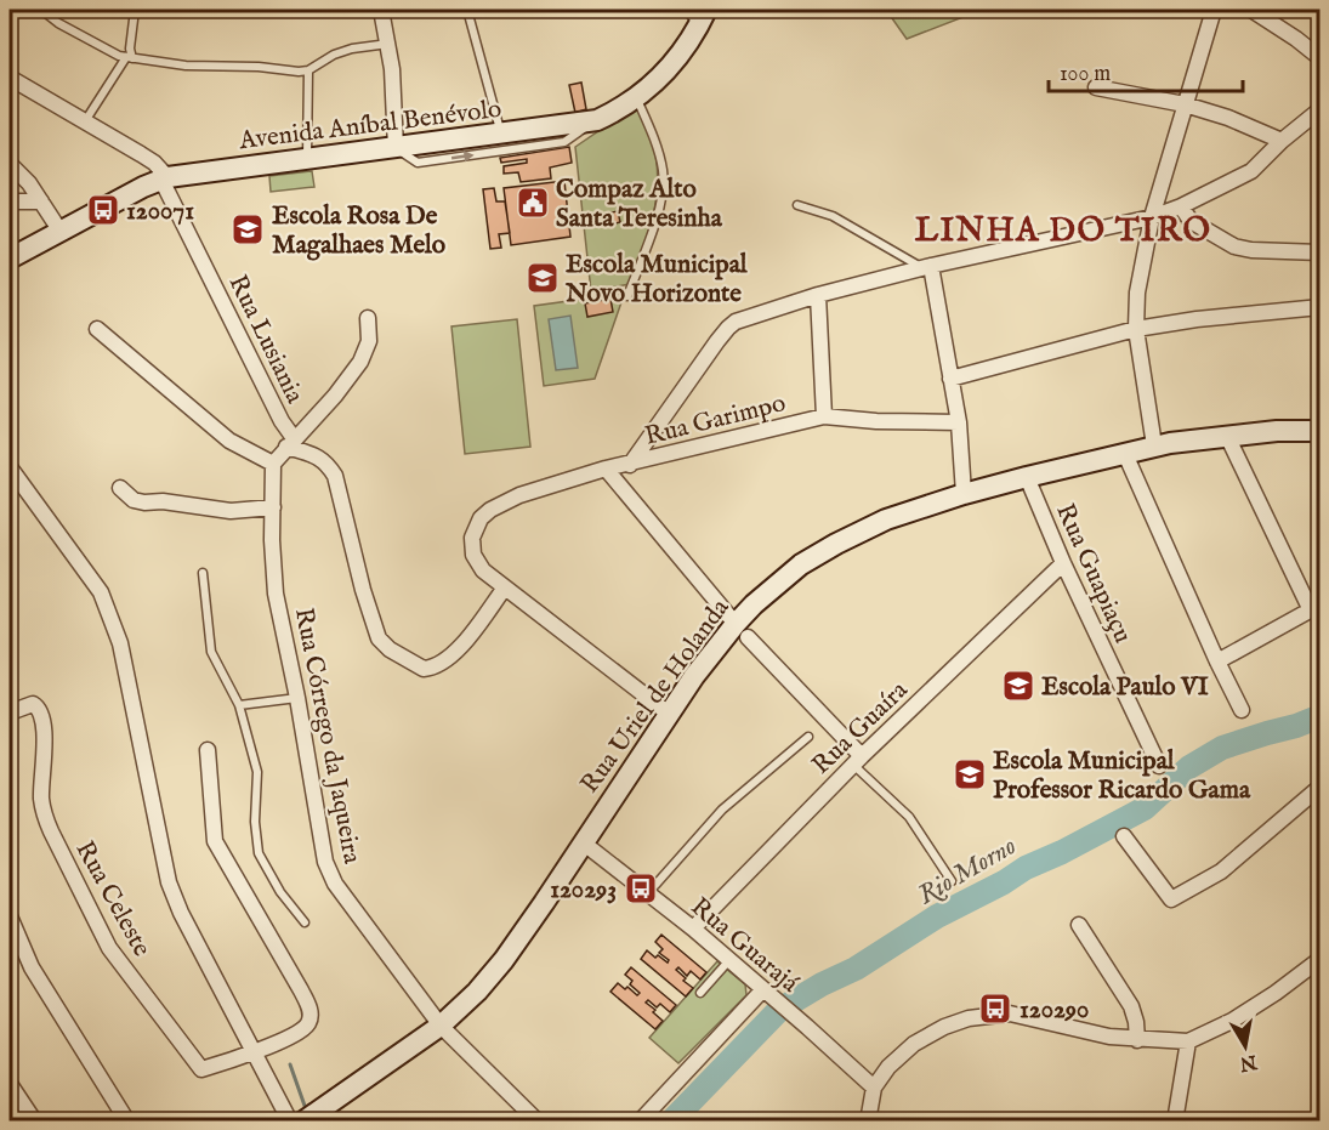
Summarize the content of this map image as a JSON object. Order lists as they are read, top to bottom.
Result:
{
  "streets": {
    "main road": ["Avenida Aníbal Benévolo", "Rua Uriel de Holanda"],
    "street": [
      "Rua Lusiania",
      "Rua Garimpo",
      "Rua Guapiaçu",
      "Rua Guaíra",
      "Rua Córrego da Jaqueira",
      "Rua Celeste",
      "Rua Guarajá"
    ]
  },
  "crossings": [
    ["Avenida Aníbal Benévolo", "Rua Lusiania"],
    ["Rua Guapiaçu", "Rua Uriel de Holanda"],
    ["Rua Guapiaçu", "Rua Guaíra"],
    ["Rua Uriel de Holanda", "Rua Córrego da Jaqueira"],
    ["Rua Uriel de Holanda", "Rua Guarajá"],
    ["Rua Guaíra", "Rua Guarajá"]
  ],
  "districts": ["LINHA DO TIRO"],
  "water": ["Rio Morno"],
  "places": {
    "public building": ["Compaz Alto Santa Teresinha"],
    "bus stop": ["120071", "120293", "120290"],
    "school or university": [
      "Escola Rosa De Magalhaes Melo",
      "Escola Municipal Novo Horizonte",
      "Escola Paulo VI",
      "Escola Municipal Professor Ricardo Gama"
    ]
  },
  "scale_bar": "100 m",
  "north": "bottom"
}
